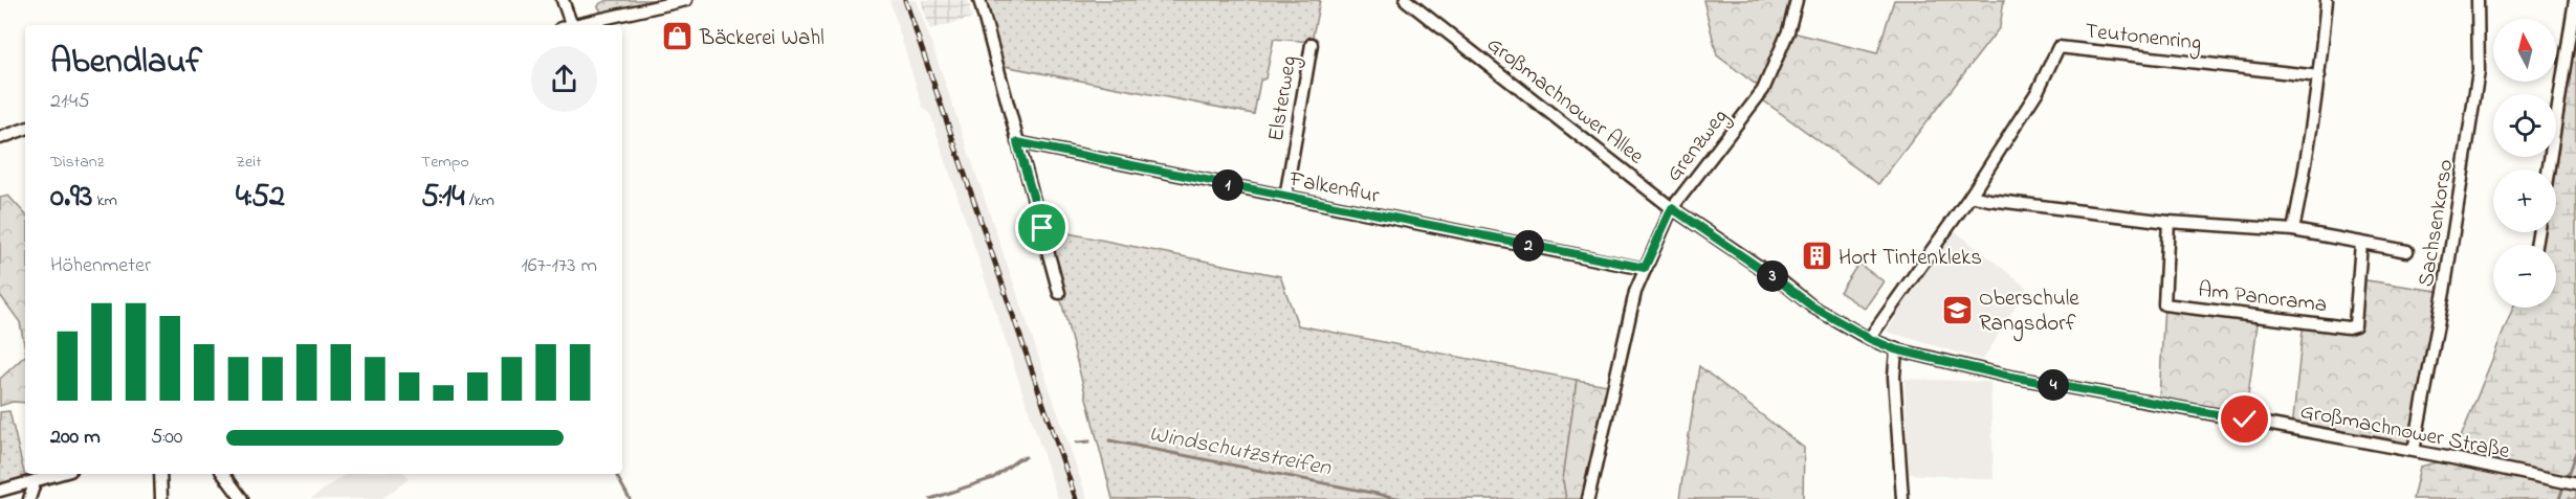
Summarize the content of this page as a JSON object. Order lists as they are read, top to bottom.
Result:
{
  "streets": {
    "street": [
      "Teutonenring",
      "Elsterweg",
      "Großmachnower Allee",
      "Grenzweg",
      "Falkenflur",
      "Sachsenkorso",
      "Am Panorama",
      "Großmachnower Straße"
    ]
  },
  "crossings": [
    ["Teutonenring", "Großmachnower Straße"],
    ["Elsterweg", "Falkenflur"],
    ["Großmachnower Allee", "Grenzweg"],
    ["Großmachnower Allee", "Großmachnower Straße"],
    ["Grenzweg", "Falkenflur"],
    ["Grenzweg", "Großmachnower Straße"],
    ["Sachsenkorso", "Großmachnower Straße"]
  ],
  "water": ["Windschutzstreifen"],
  "places": {
    "shop": ["Bäckerei Wahl"],
    "building": ["Hort Tintenkleks"],
    "school or university": ["Oberschule Rangsdorf"]
  },
  "north": "top",
  "page": {
    "map_buttons": ["+", "−"],
    "heading": ["Abendlauf", "21:45"],
    "stats": [
      ["Distanz", "0.93 km"],
      ["Zeit", "4:52"],
      ["Tempo", "5:14 /km"]
    ],
    "pins": [
      "1",
      "2",
      "3",
      "4"
    ],
    "chart": ["Höhenmeter", "167–173 m"],
    "list": [
      {
        "name": "200 m",
        "note": "5:00"
      }
    ]
  }
}
